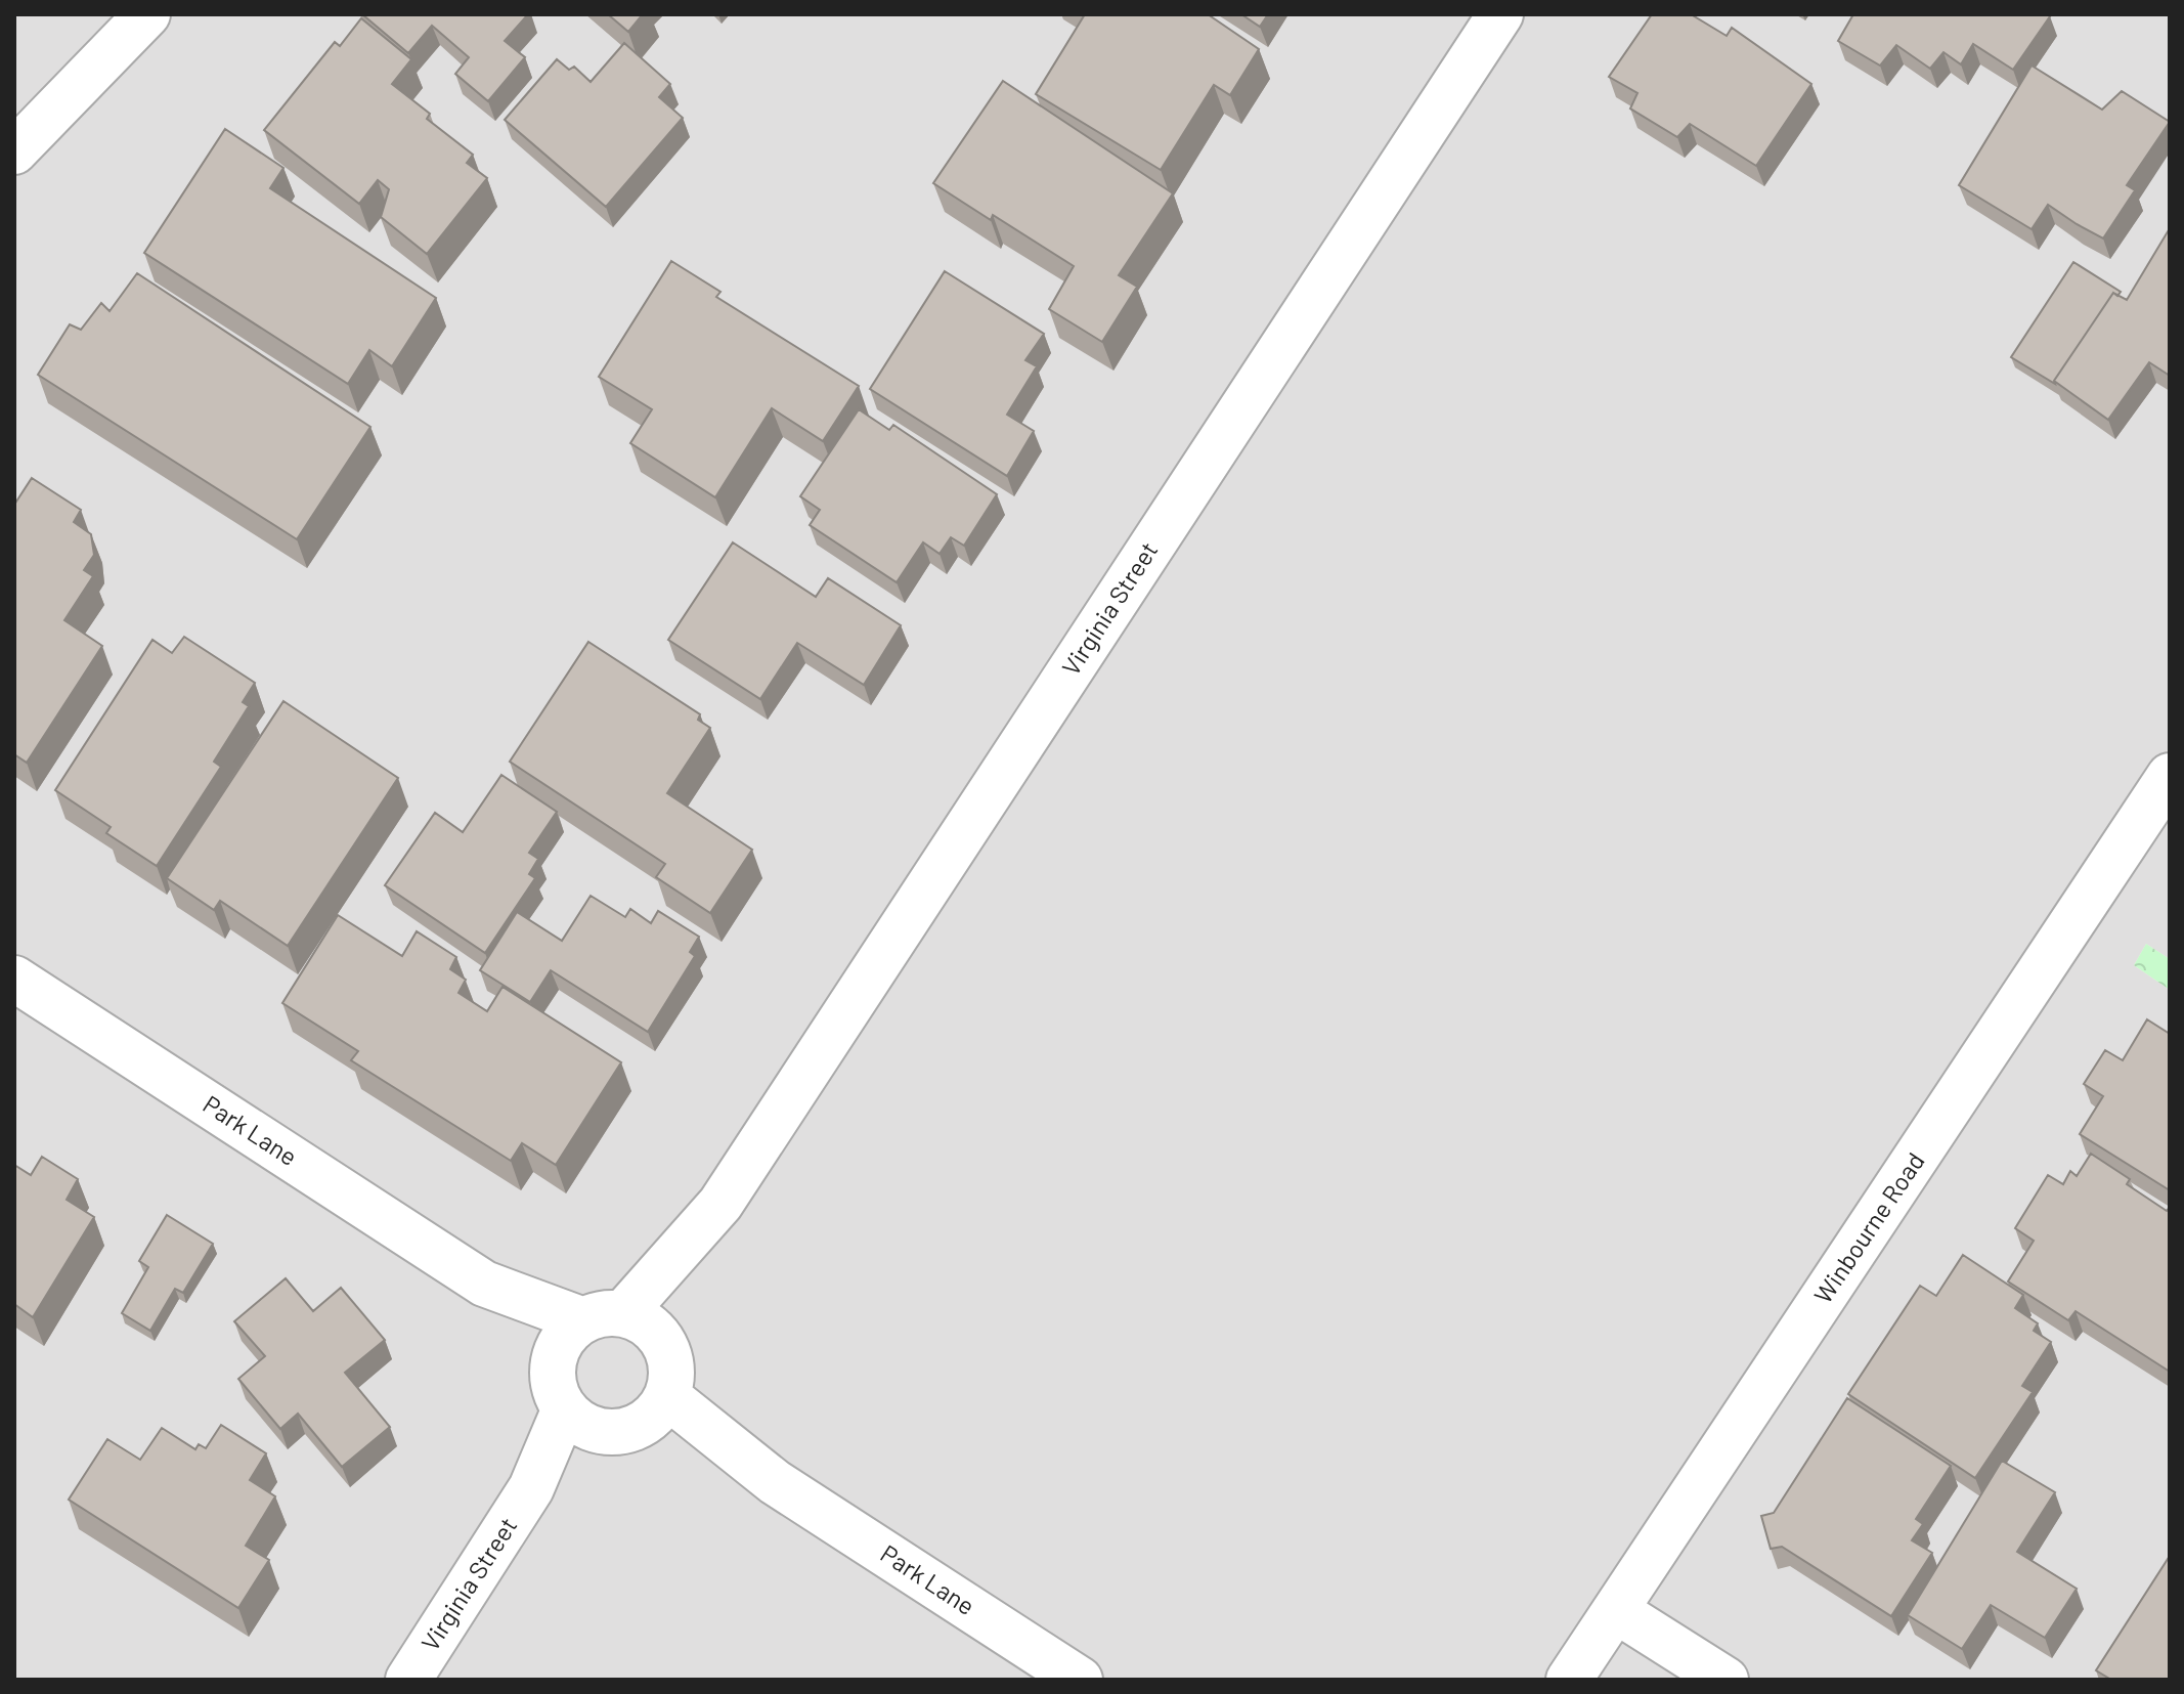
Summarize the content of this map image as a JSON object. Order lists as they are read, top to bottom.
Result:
{
  "streets": {
    "street": ["Virginia Street", "Park Lane", "Winbourne Road"]
  },
  "crossings": [
    ["Virginia Street", "Park Lane"]
  ]
}
